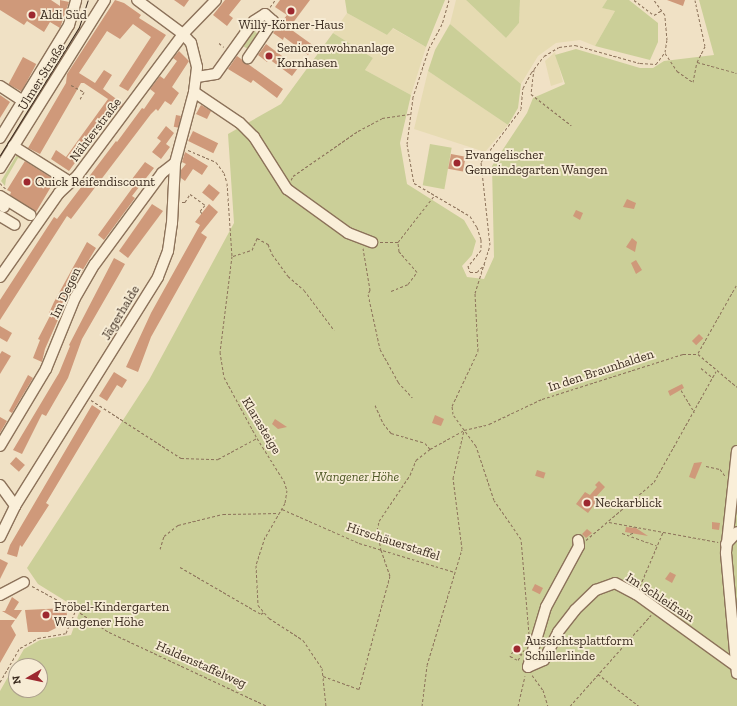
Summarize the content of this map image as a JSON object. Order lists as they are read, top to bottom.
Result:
{
  "streets": {
    "street": [
      "Ulmer Straße",
      "Nähterstraße",
      "Im Degen",
      "Jägerhalde",
      "Im Schleifrain"
    ],
    "path": [
      "In den Braunhalden",
      "Klarasteige",
      "Hirschäuerstaffel",
      "Haldenstaffelweg"
    ]
  },
  "crossings": [
    ["Nähterstraße", "Jägerhalde"],
    ["Im Degen", "Jägerhalde"],
    ["Jägerhalde", "Klarasteige"],
    ["In den Braunhalden", "Hirschäuerstaffel"],
    ["Klarasteige", "Hirschäuerstaffel"]
  ],
  "parks": ["Wangener Höhe"],
  "places": [
    "Willy-Körner-Haus",
    "Aldi Süd",
    "Seniorenwohnanlage Kornhasen",
    "Evangelischer Gemeindegarten Wangen",
    "Quick Reifendiscount",
    "Neckarblick",
    "Fröbel-Kindergarten Wangener Höhe",
    "Aussichtsplattform Schillerlinde"
  ],
  "north": "left"
}
